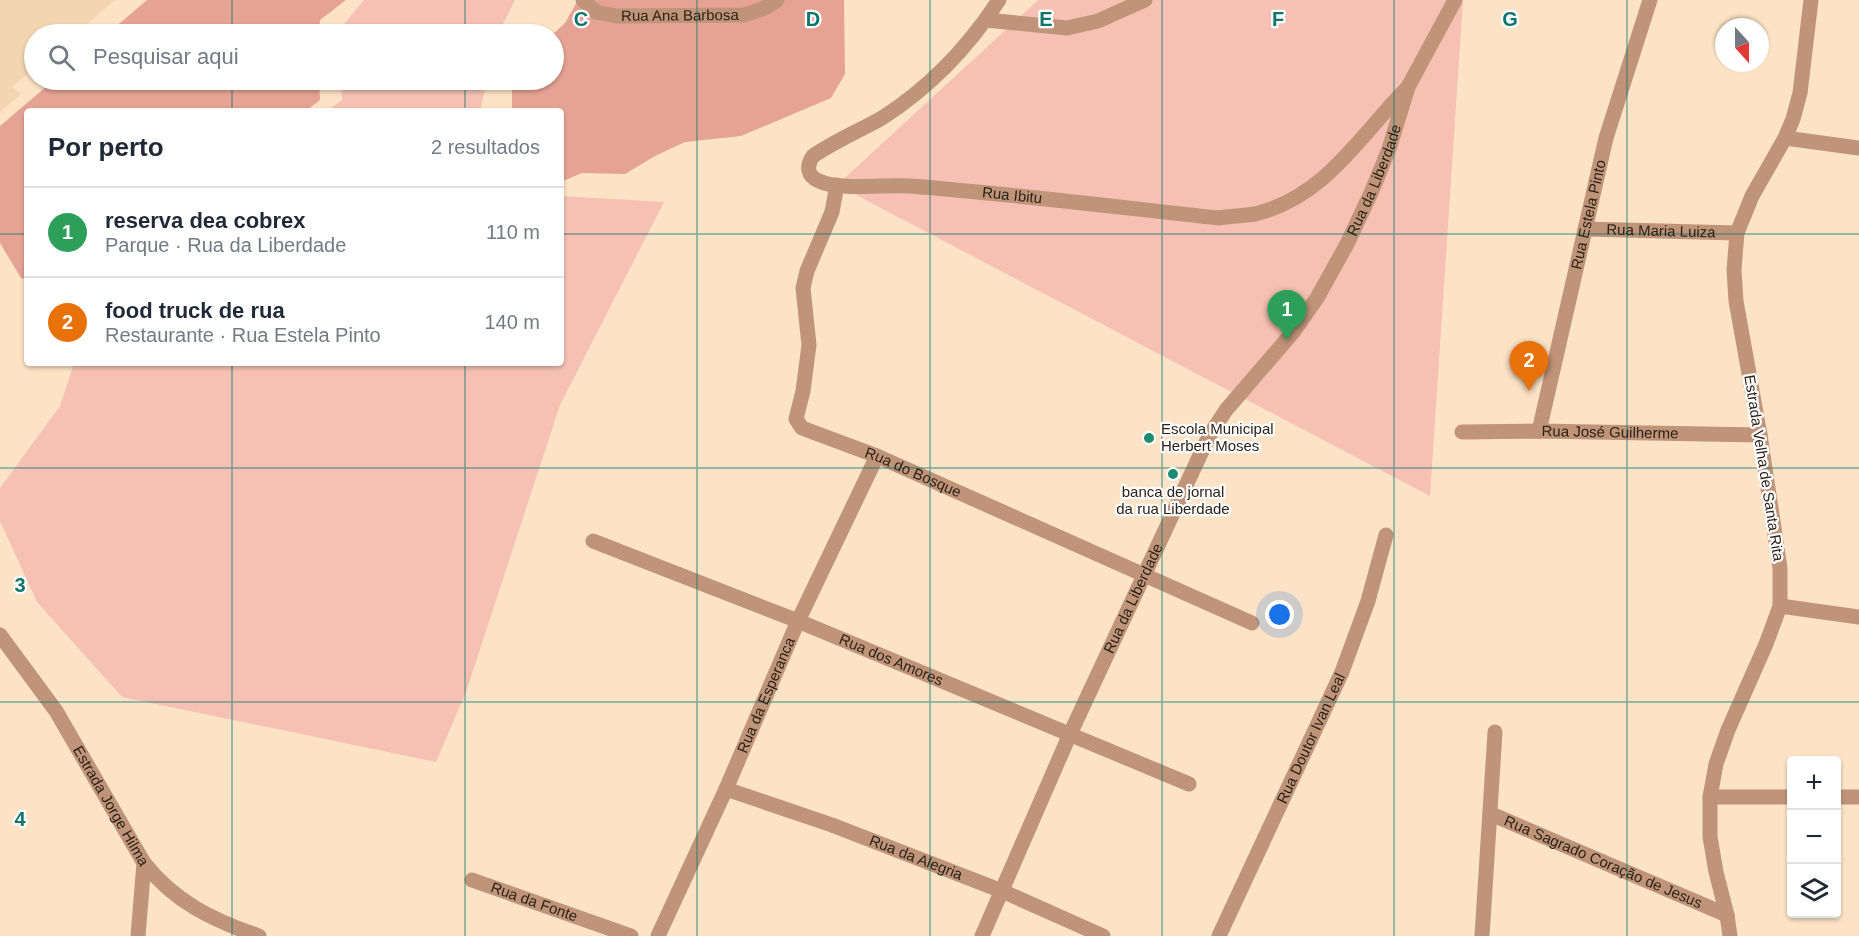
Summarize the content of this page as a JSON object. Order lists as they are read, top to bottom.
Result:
{
  "streets": {
    "street": [
      "Rua Ana Barbosa",
      "Rua da Liberdade",
      "Rua Ibitu",
      "Rua Estela Pinto",
      "Rua Maria Luiza",
      "Rua José Guilherme",
      "Estrada Velha de Santa Rita",
      "Rua do Bosque",
      "Rua dos Amores",
      "Rua da Esperanca",
      "Rua Doutor Ivan Leal",
      "Estrada Jorge Hilma",
      "Rua da Alegria",
      "Rua Sagrado Coração de Jesus",
      "Rua da Fonte"
    ]
  },
  "crossings": [
    ["Rua da Liberdade", "Rua Ibitu"],
    ["Rua da Liberdade", "Rua do Bosque"],
    ["Rua da Liberdade", "Rua dos Amores"],
    ["Rua da Liberdade", "Rua da Alegria"],
    ["Rua Ibitu", "Rua do Bosque"],
    ["Rua Estela Pinto", "Rua Maria Luiza"],
    ["Rua Estela Pinto", "Rua José Guilherme"],
    ["Rua Maria Luiza", "Estrada Velha de Santa Rita"],
    ["Rua José Guilherme", "Estrada Velha de Santa Rita"],
    ["Estrada Velha de Santa Rita", "Rua Sagrado Coração de Jesus"],
    ["Rua do Bosque", "Rua da Esperanca"],
    ["Rua dos Amores", "Rua da Esperanca"],
    ["Rua da Esperanca", "Rua da Alegria"]
  ],
  "places": ["Escola Municipal Herbert Moses", "banca de jornal da rua Liberdade"],
  "north": "bottom",
  "page": {
    "search": "Pesquisar aqui",
    "heading": ["Por perto", "2 resultados"],
    "list": [
      {
        "mark": "1",
        "name": "reserva dea cobrex",
        "note": "Parque · Rua da Liberdade",
        "value": "110 m"
      },
      {
        "mark": "2",
        "name": "food truck de rua",
        "note": "Restaurante · Rua Estela Pinto",
        "value": "140 m"
      }
    ],
    "pins": ["1", "2"],
    "map_buttons": ["+", "−"]
  },
  "grid": {
    "columns": [
      "C",
      "D",
      "E",
      "F",
      "G"
    ],
    "rows": ["3", "4"]
  }
}
